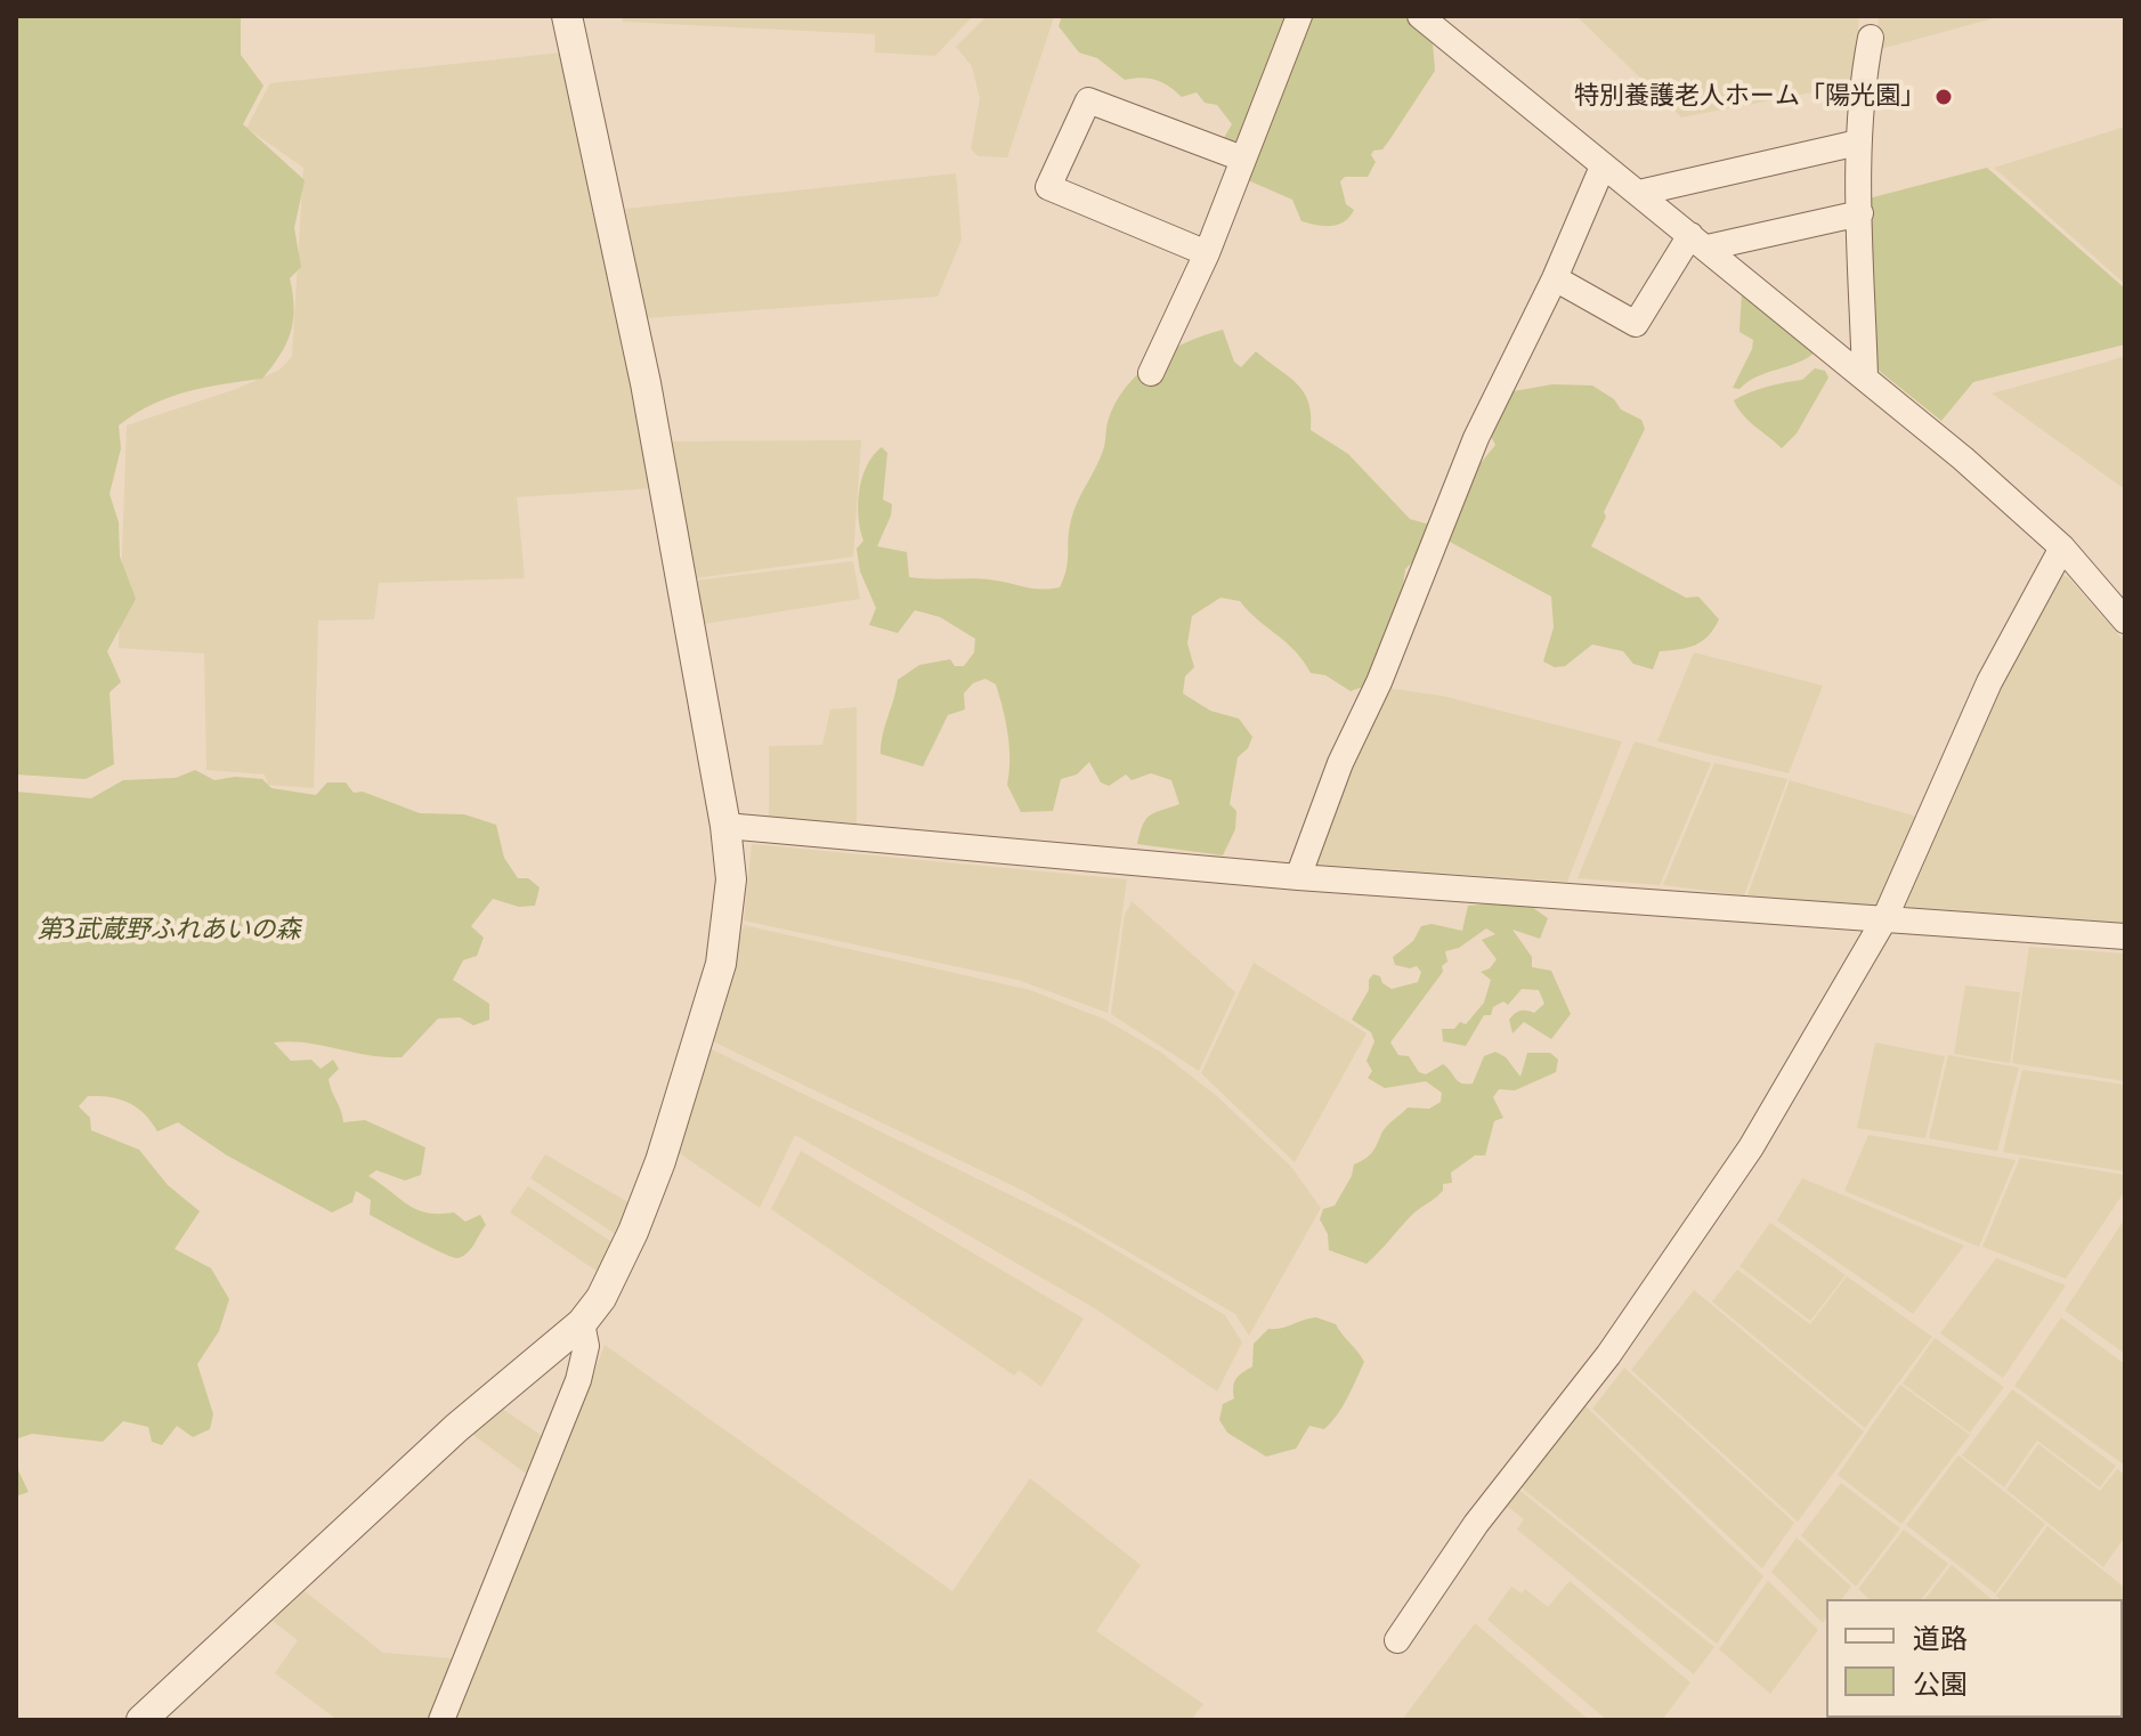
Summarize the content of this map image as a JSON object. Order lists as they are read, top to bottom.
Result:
{
  "parks": ["第3武蔵野ふれあいの森"],
  "places": ["特別養護老人ホーム「陽光園」"],
  "legend": ["道路", "公園"]
}
